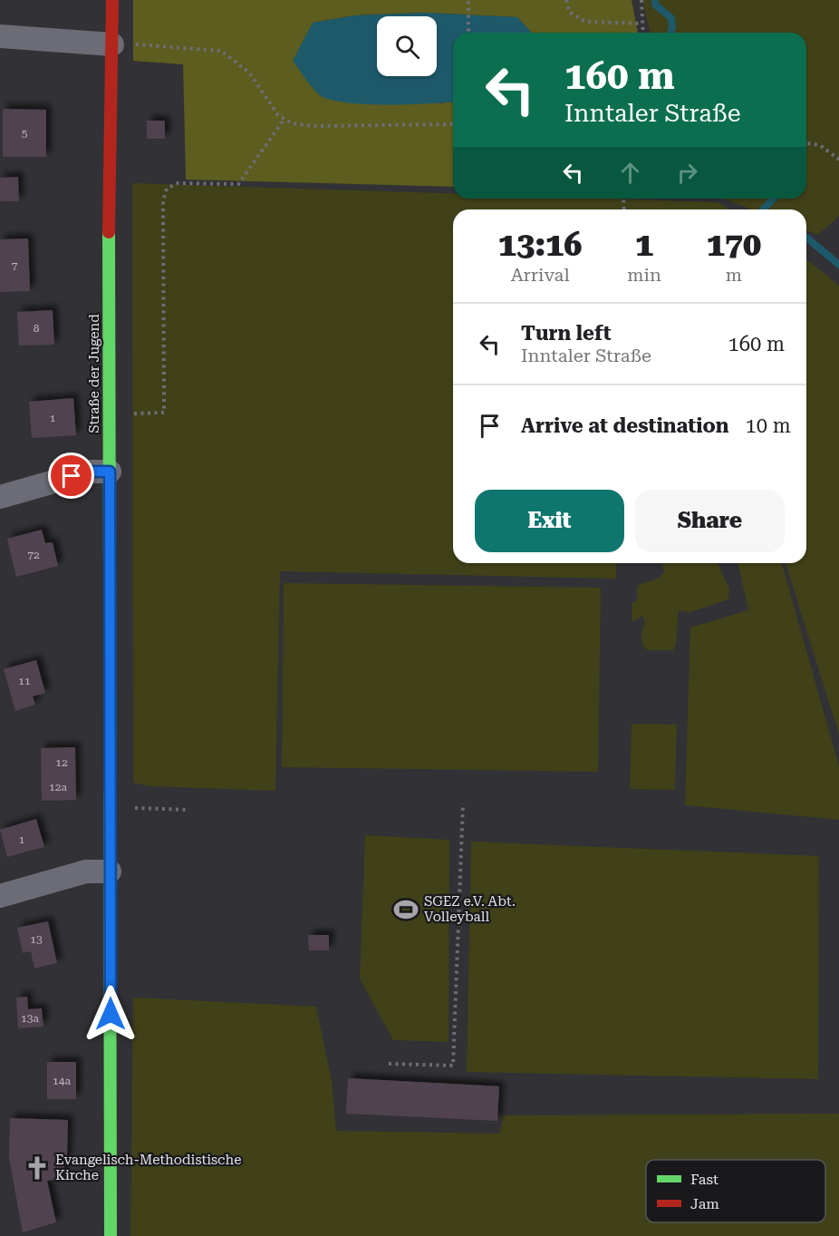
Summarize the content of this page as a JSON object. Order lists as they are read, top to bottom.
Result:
{
  "streets": {
    "street": ["Straße der Jugend"]
  },
  "places": {
    "sports": ["SGEZ e.V. Abt. Volleyball"],
    "church": ["Evangelisch-Methodistische Kirche"]
  },
  "house_numbers": [
    "5",
    "7",
    "8",
    "1",
    "72",
    "11",
    "12",
    "12a",
    "1",
    "13",
    "13a",
    "14a"
  ],
  "legend": ["Fast", "Jam"],
  "page": {
    "turn": ["160 m", "Inntaler Straße"],
    "eta": [
      "13:16",
      "Arrival",
      "1",
      "min",
      "170",
      "m"
    ],
    "list": [
      {
        "name": "Turn left",
        "note": "Inntaler Straße",
        "value": "160 m"
      },
      {
        "name": "Arrive at destination",
        "value": "10 m"
      }
    ],
    "buttons": ["Exit", "Share"]
  }
}
